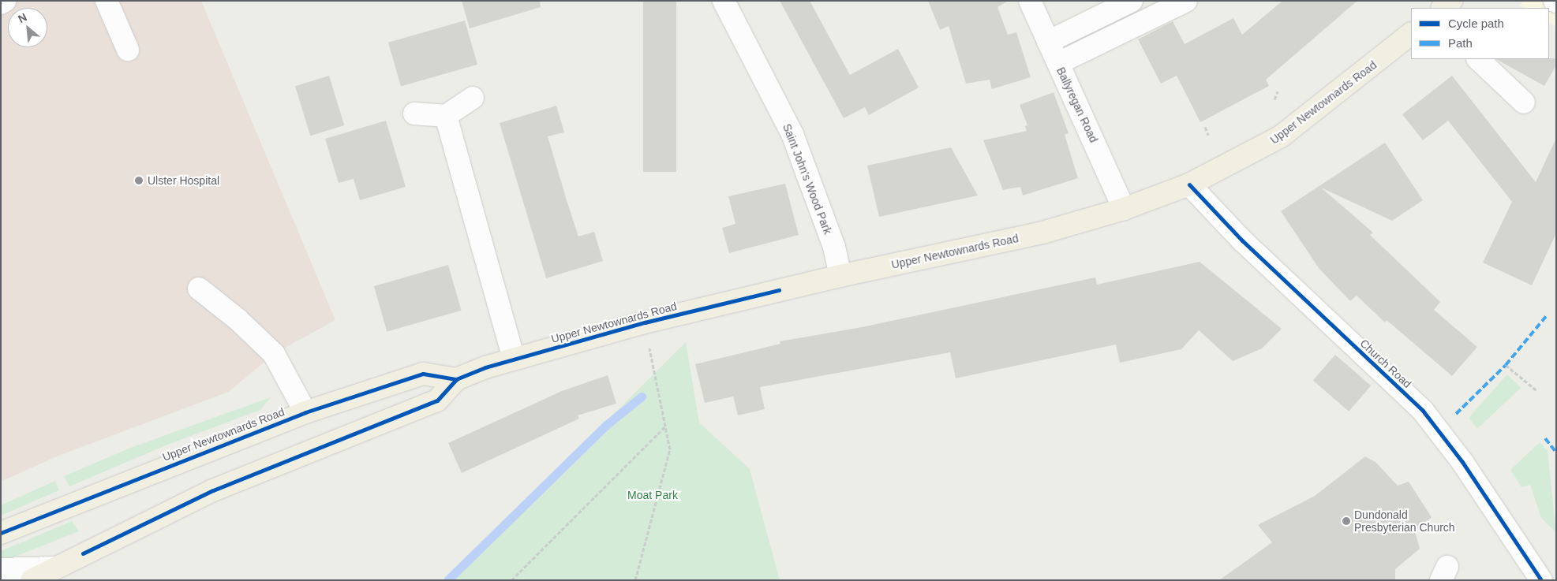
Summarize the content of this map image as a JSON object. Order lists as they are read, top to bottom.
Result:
{
  "streets": {
    "highway": ["Upper Newtownards Road"],
    "street": ["Ballyregan Road", "Saint John's Wood Park", "Church Road"]
  },
  "crossings": [
    ["Upper Newtownards Road", "Ballyregan Road"],
    ["Upper Newtownards Road", "Saint John's Wood Park"],
    ["Upper Newtownards Road", "Church Road"]
  ],
  "parks": ["Moat Park"],
  "places": ["Ulster Hospital", "Dundonald Presbyterian Church"],
  "legend": ["Cycle path", "Path"],
  "north": "top left"
}
